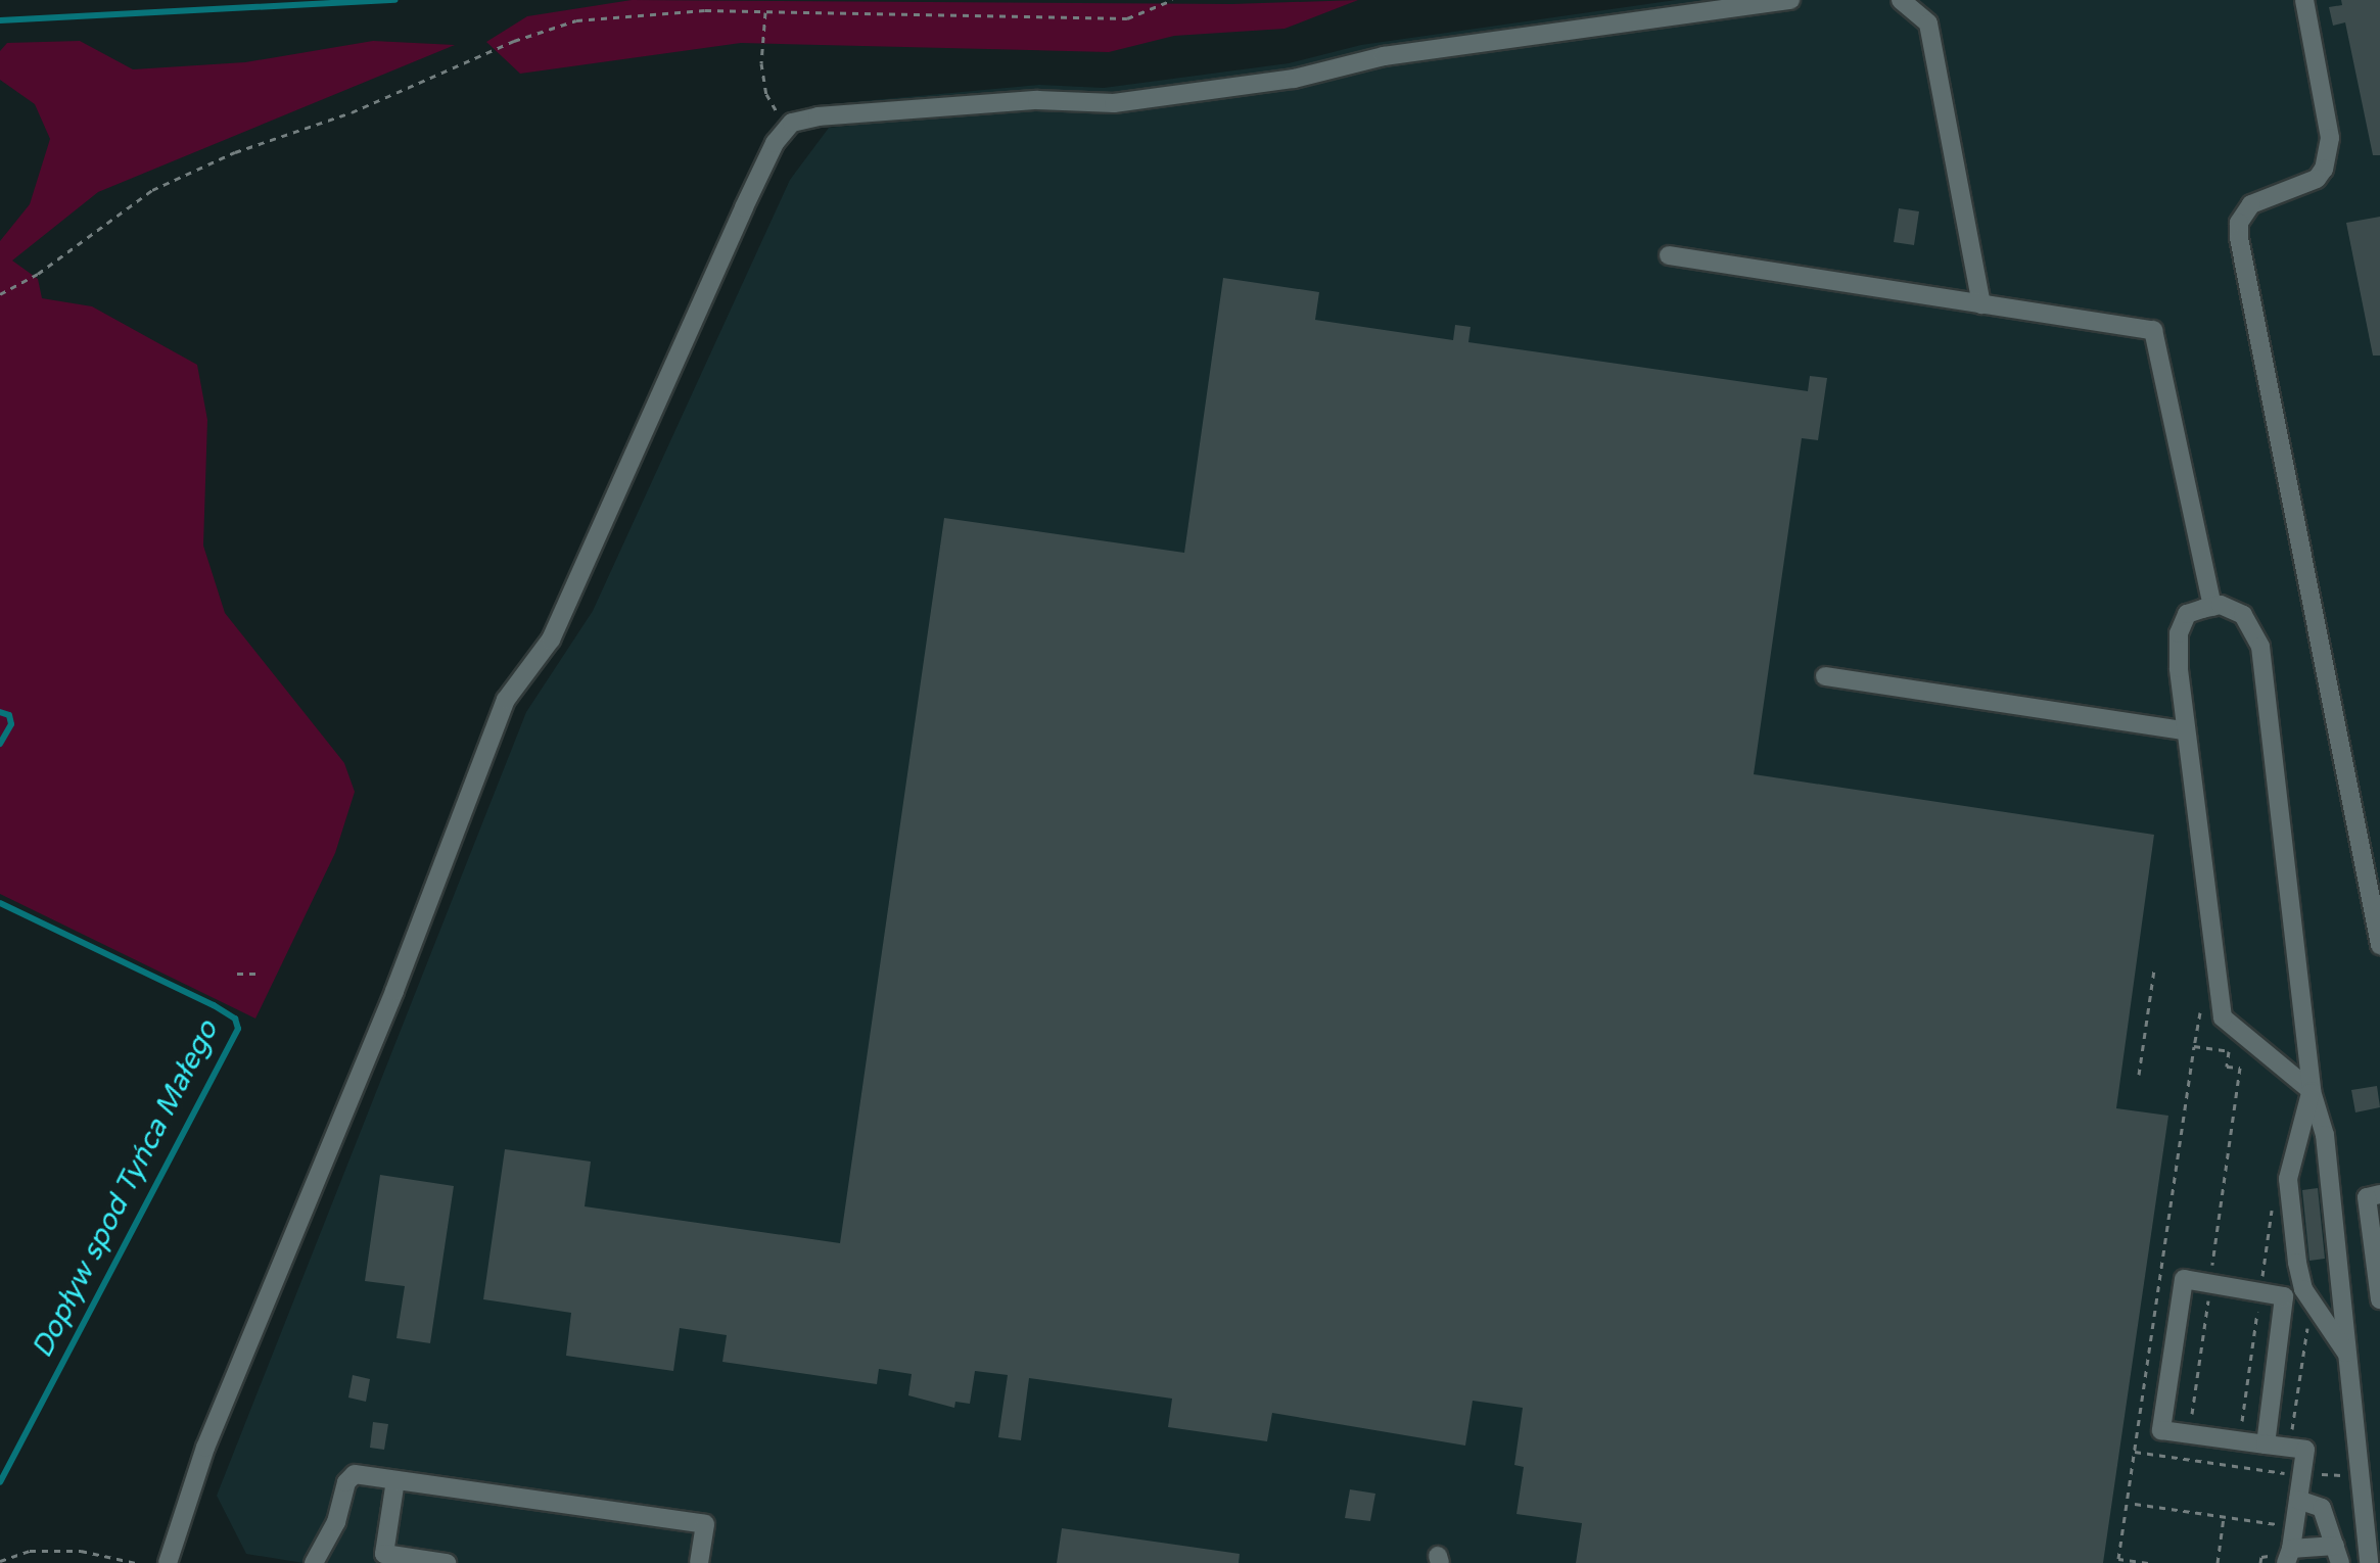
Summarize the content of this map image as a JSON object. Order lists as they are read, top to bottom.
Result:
{
  "water": ["Dopływ spod Tyńca Małego"]
}
